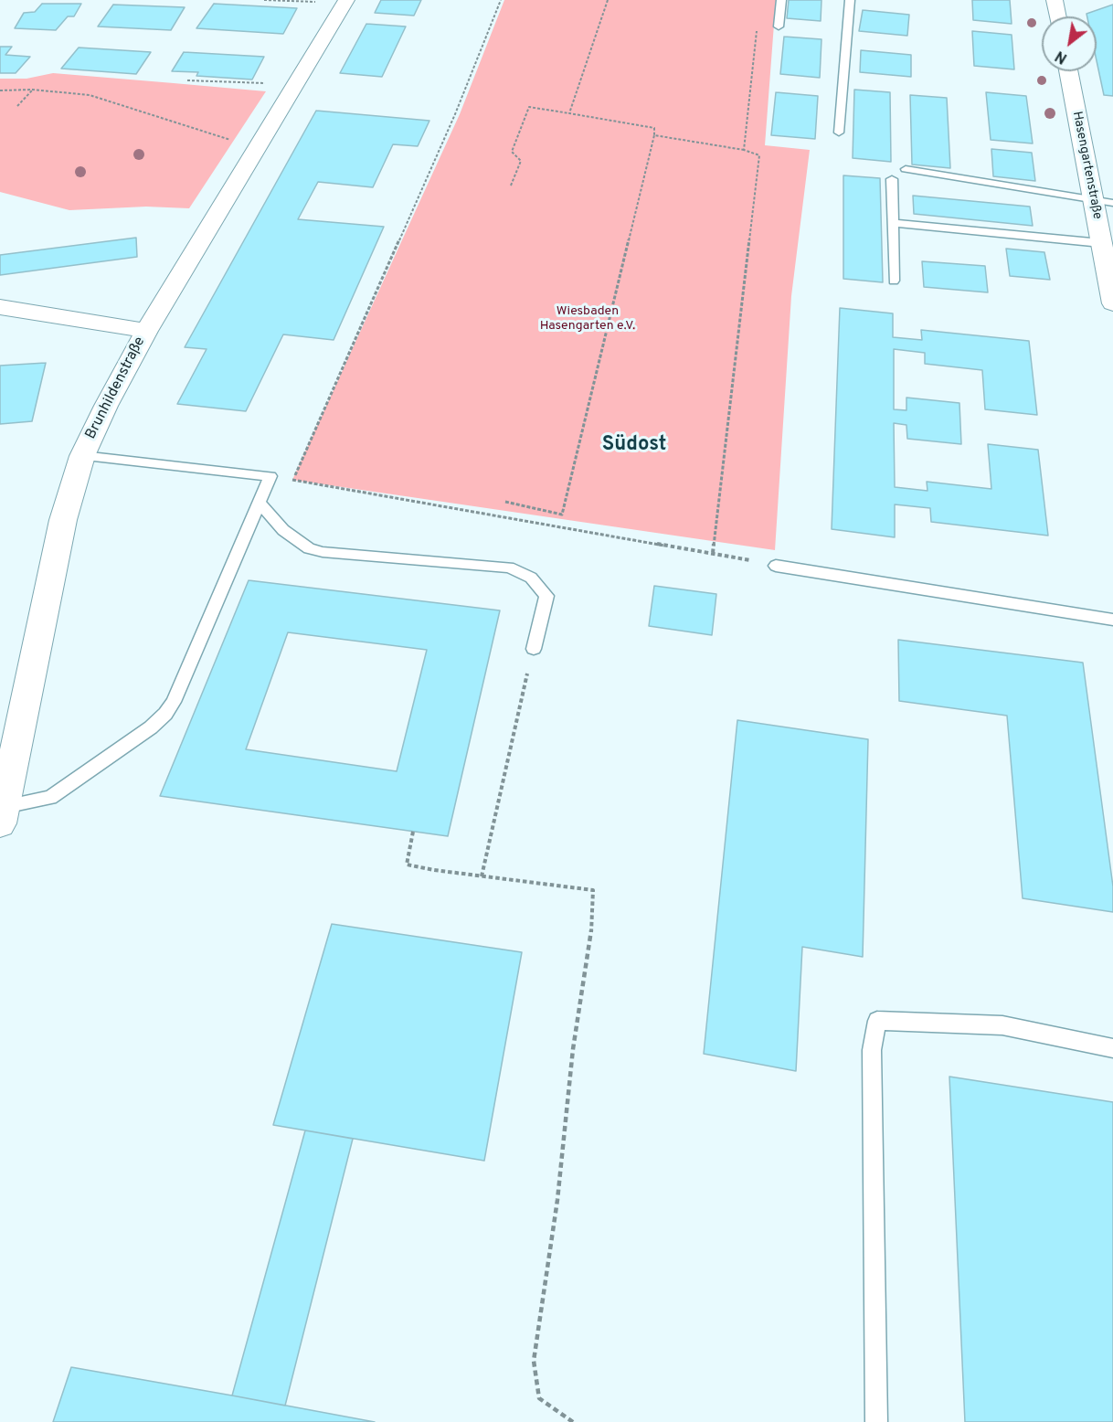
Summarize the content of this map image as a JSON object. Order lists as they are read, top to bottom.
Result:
{
  "streets": {
    "street": ["Hasengartenstraße", "Brunhildenstraße"]
  },
  "districts": ["Südost"],
  "parks": ["Wiesbaden Hasengarten e.V."],
  "north": "bottom left"
}
